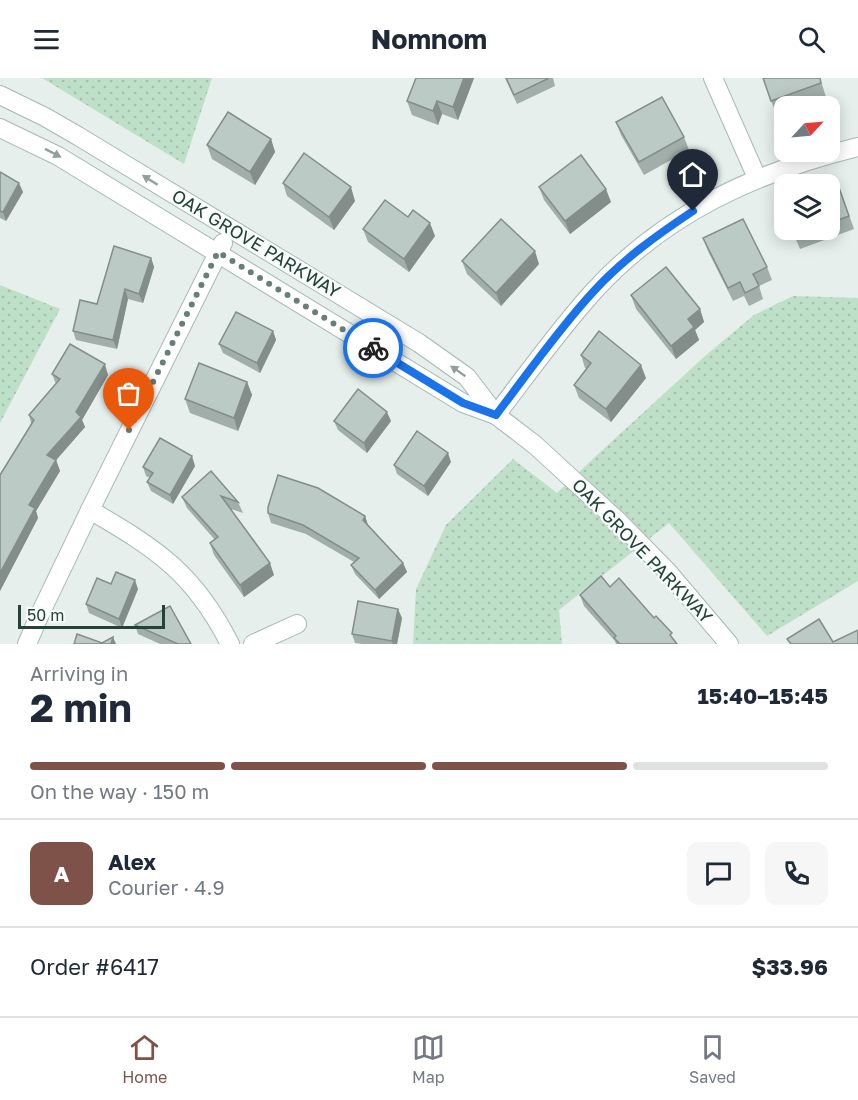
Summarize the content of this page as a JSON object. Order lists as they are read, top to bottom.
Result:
{
  "streets": {
    "street": ["OAK GROVE PARKWAY"]
  },
  "scale_bar": "50 m",
  "north": "top right",
  "page": {
    "header": "Nomnom",
    "scale": "50 m",
    "heading": ["2 min", "Arriving in", "15:40–15:45"],
    "panel": [
      "Alex",
      "Courier · 4.9",
      "Order #6417",
      "$33.96"
    ],
    "bar": "On the way · 150 m",
    "round": "A",
    "tabs": ["Home", "Map", "Saved"]
  }
}
